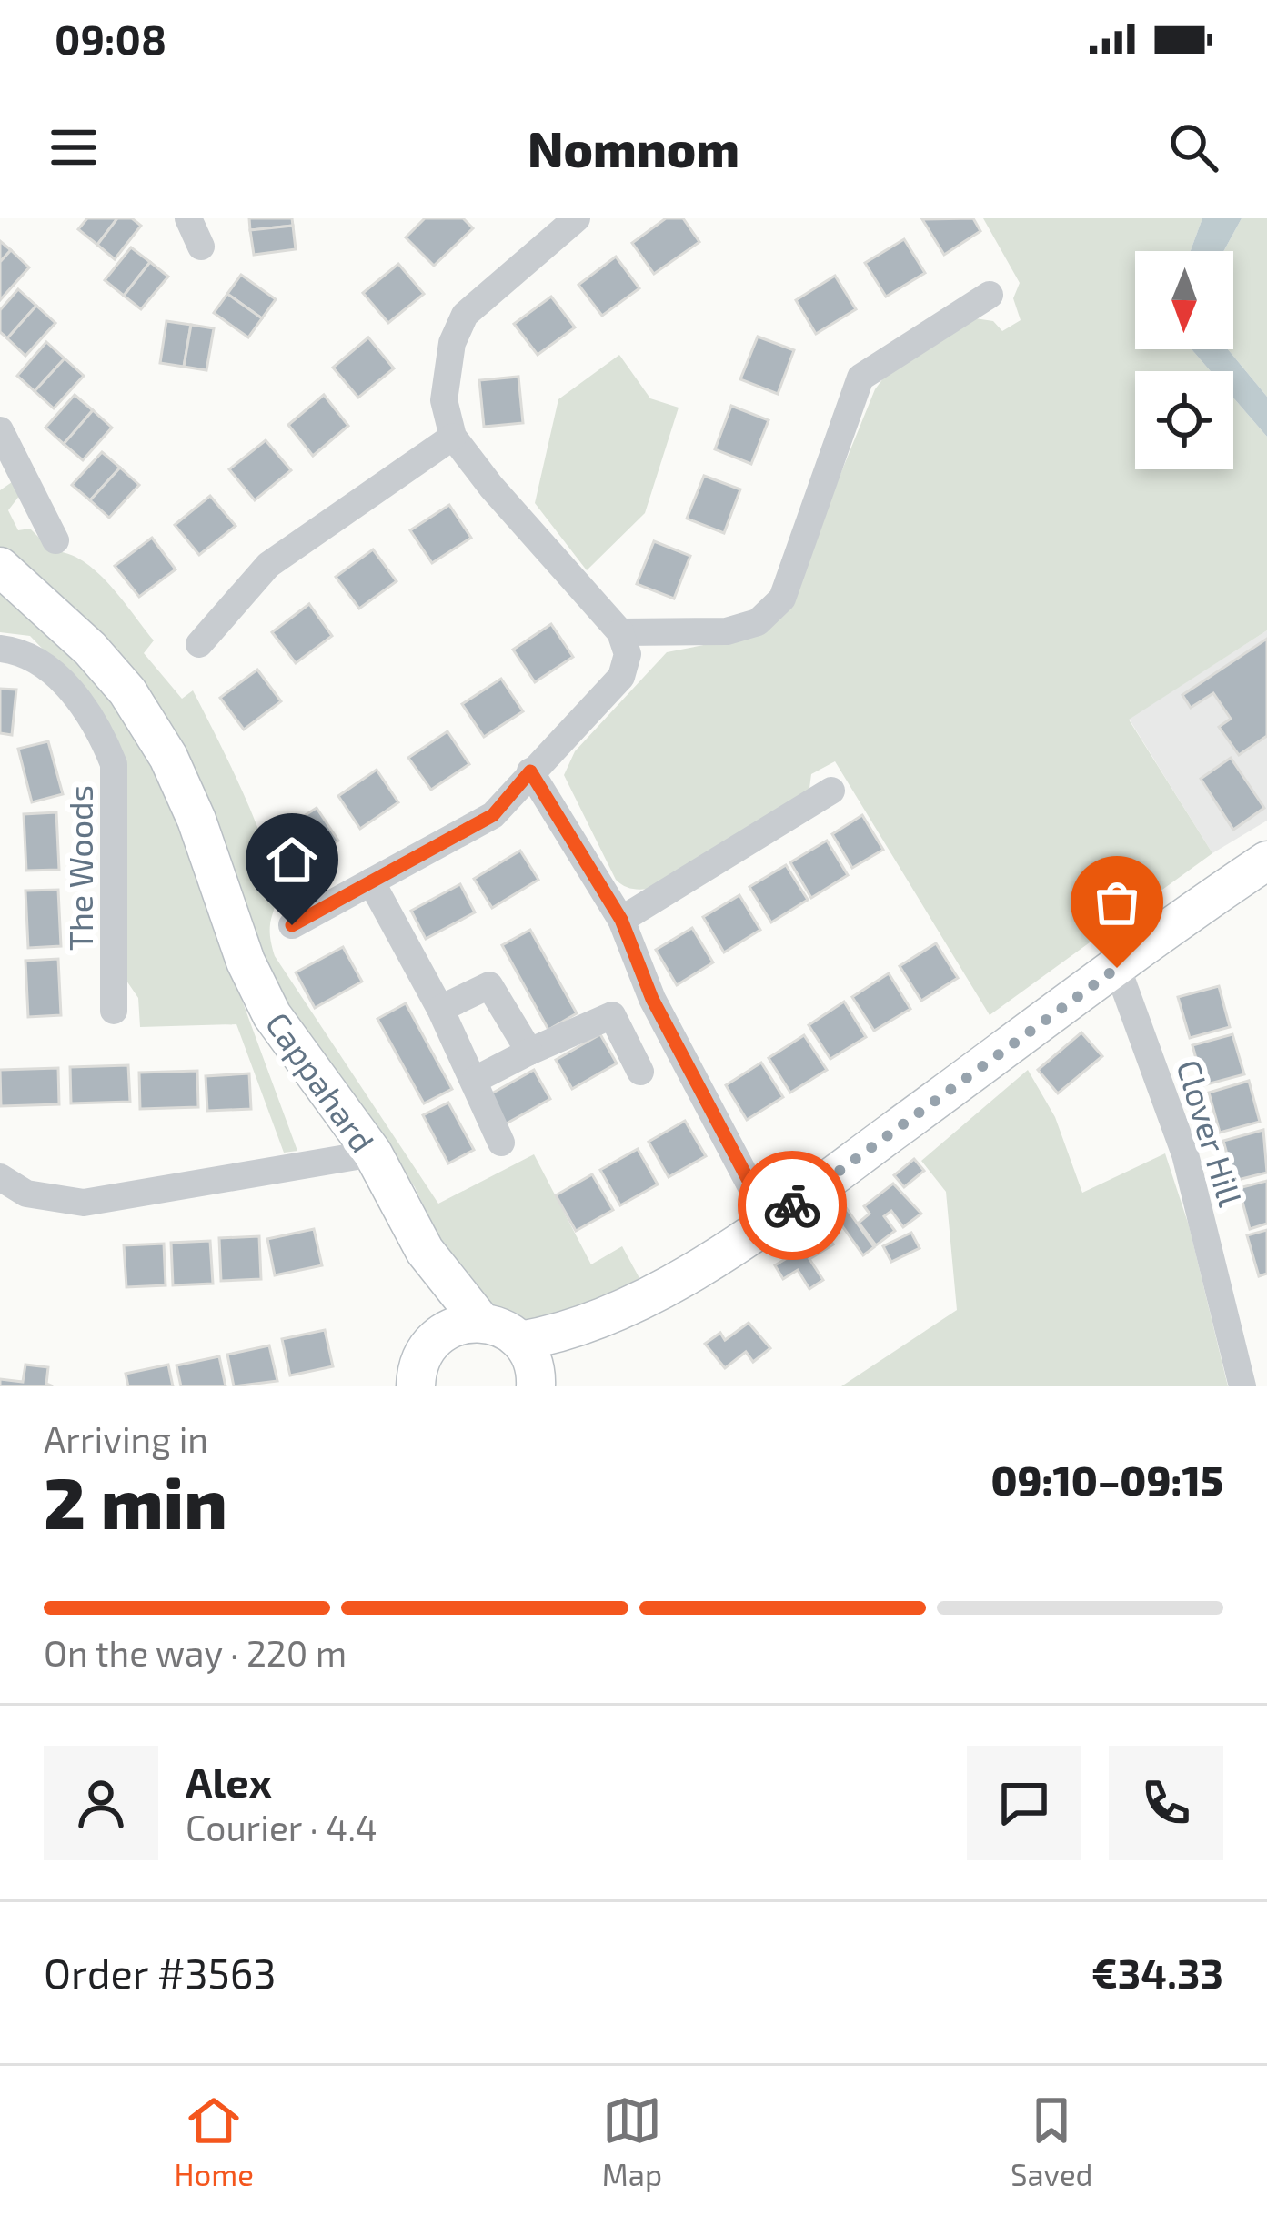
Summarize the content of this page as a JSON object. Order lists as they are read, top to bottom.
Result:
{
  "streets": {
    "main road": ["Cappahard"],
    "street": ["The Woods", "Clover Hill"]
  },
  "north": "bottom",
  "page": {
    "status": "09:08",
    "header": "Nomnom",
    "heading": ["2 min", "Arriving in", "09:10–09:15"],
    "panel": [
      "Alex",
      "Courier · 4.4",
      "Order #3563",
      "€34.33"
    ],
    "bar": "On the way · 220 m",
    "tabs": ["Home", "Map", "Saved"]
  }
}
